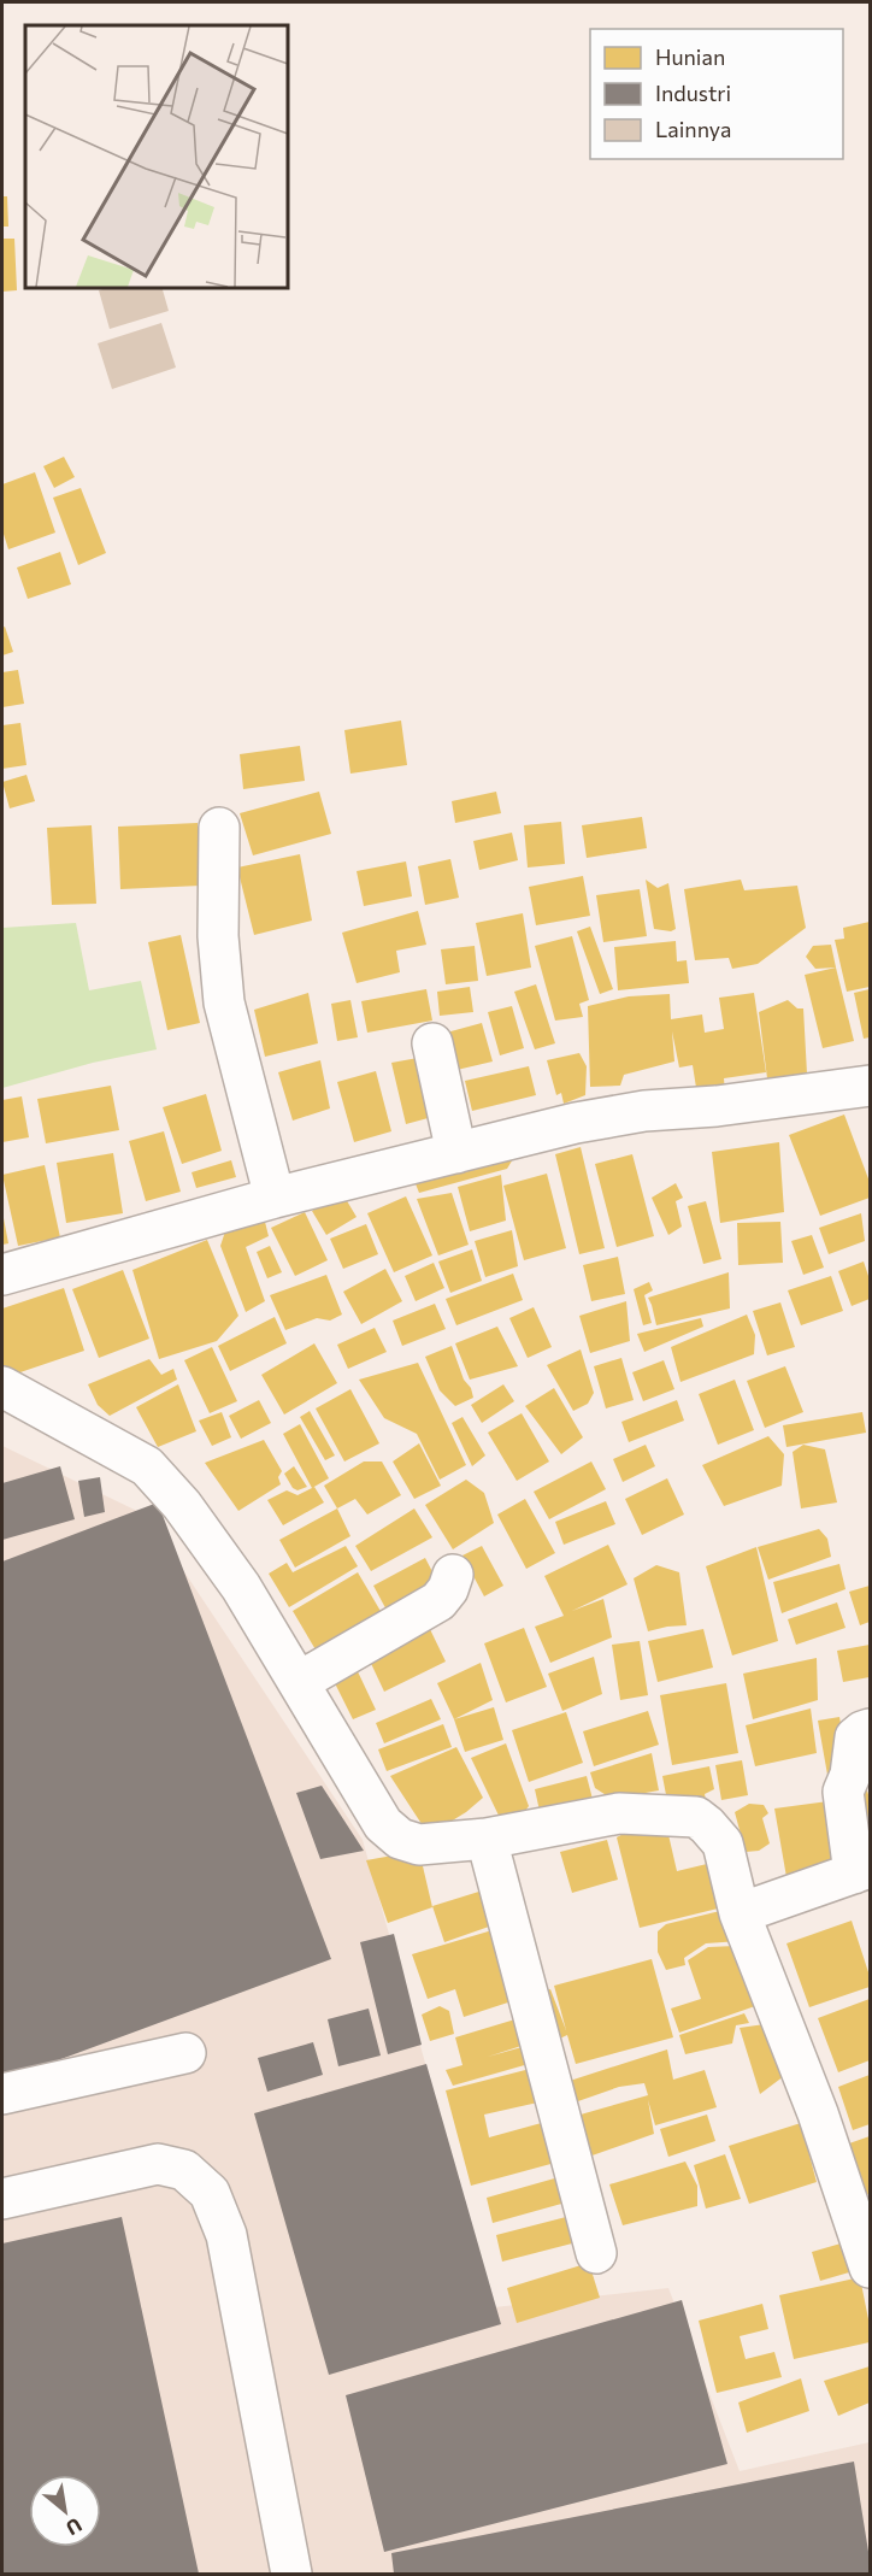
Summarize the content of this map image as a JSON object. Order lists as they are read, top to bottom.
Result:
{
  "legend": ["Hunian", "Industri", "Lainnya"],
  "north": "bottom right"
}
